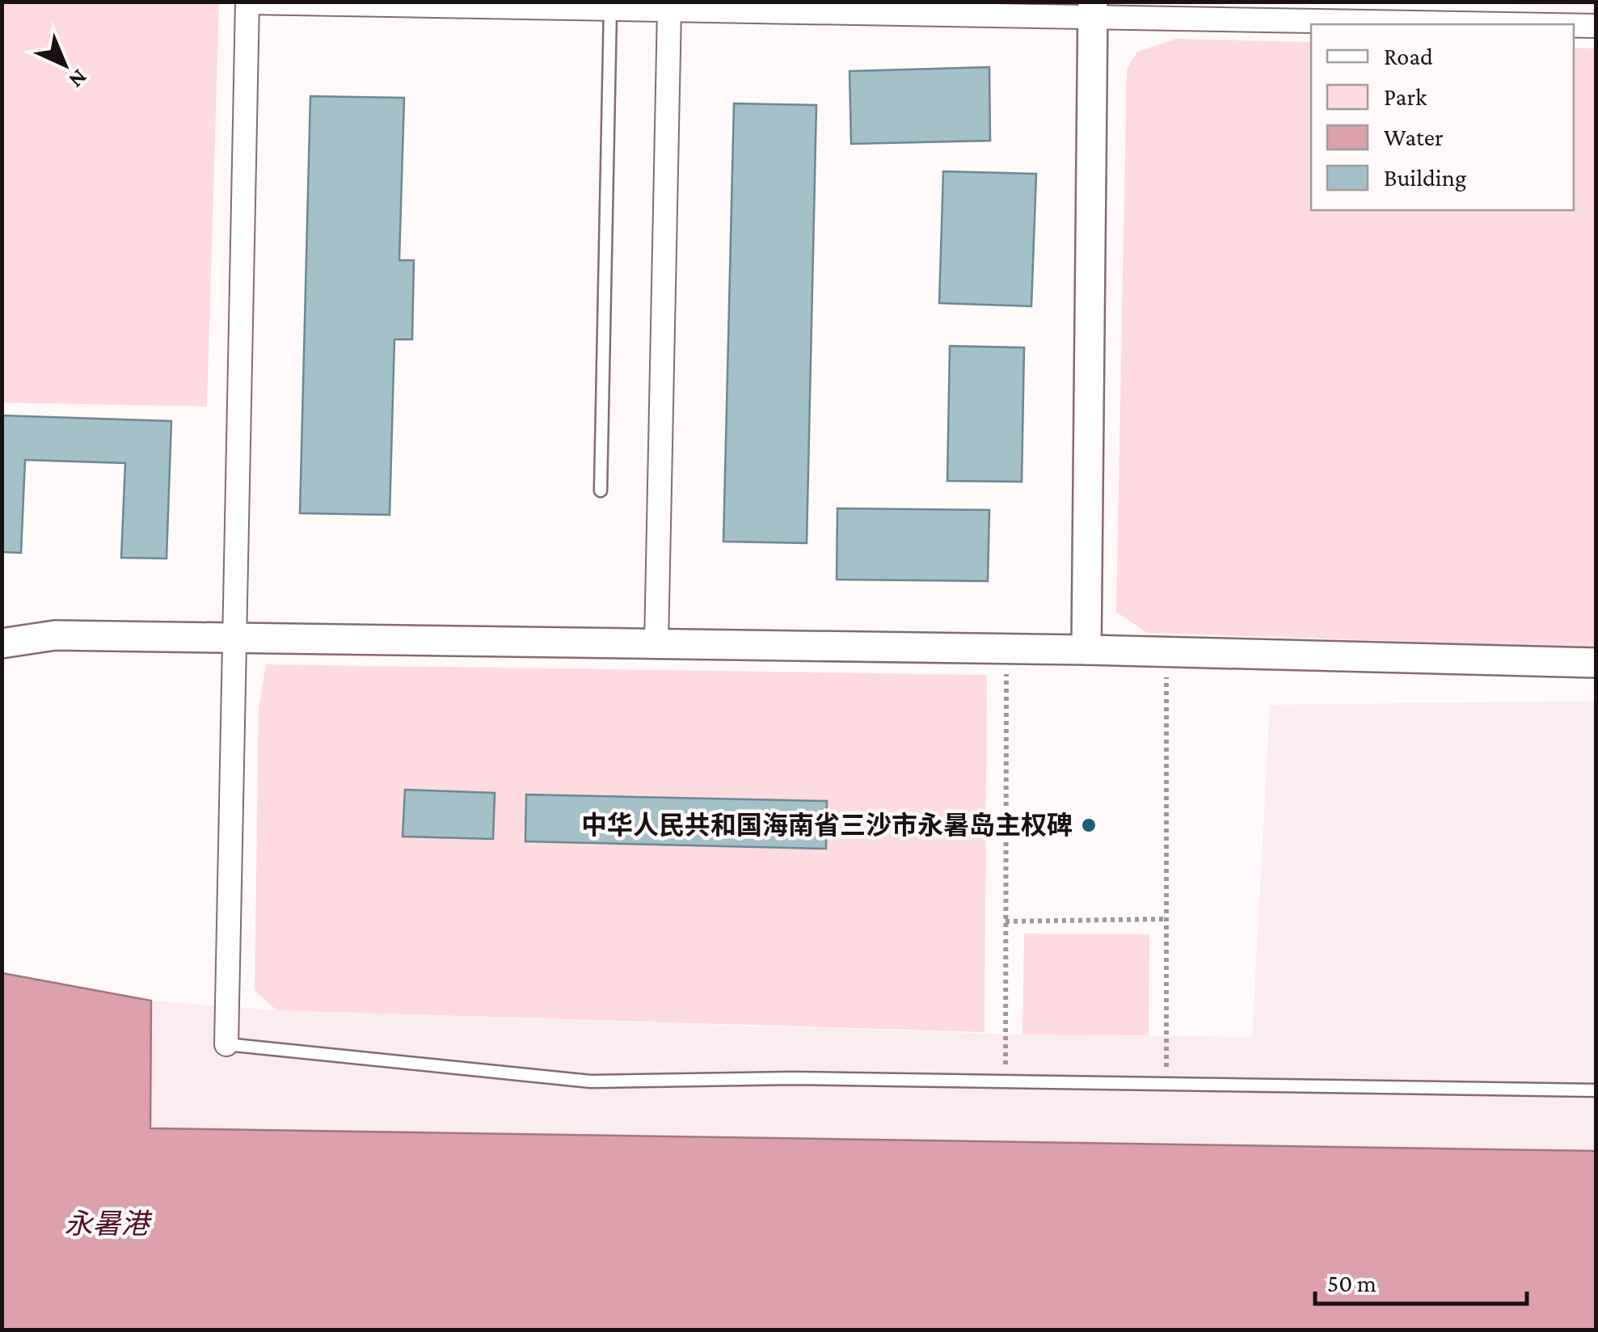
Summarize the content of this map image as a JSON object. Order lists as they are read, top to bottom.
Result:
{
  "water": ["永暑港"],
  "places": ["中华人民共和国海南省三沙市永暑岛主权碑"],
  "legend": [
    "Road",
    "Park",
    "Water",
    "Building"
  ],
  "scale_bar": "50 m",
  "north": "bottom right"
}
